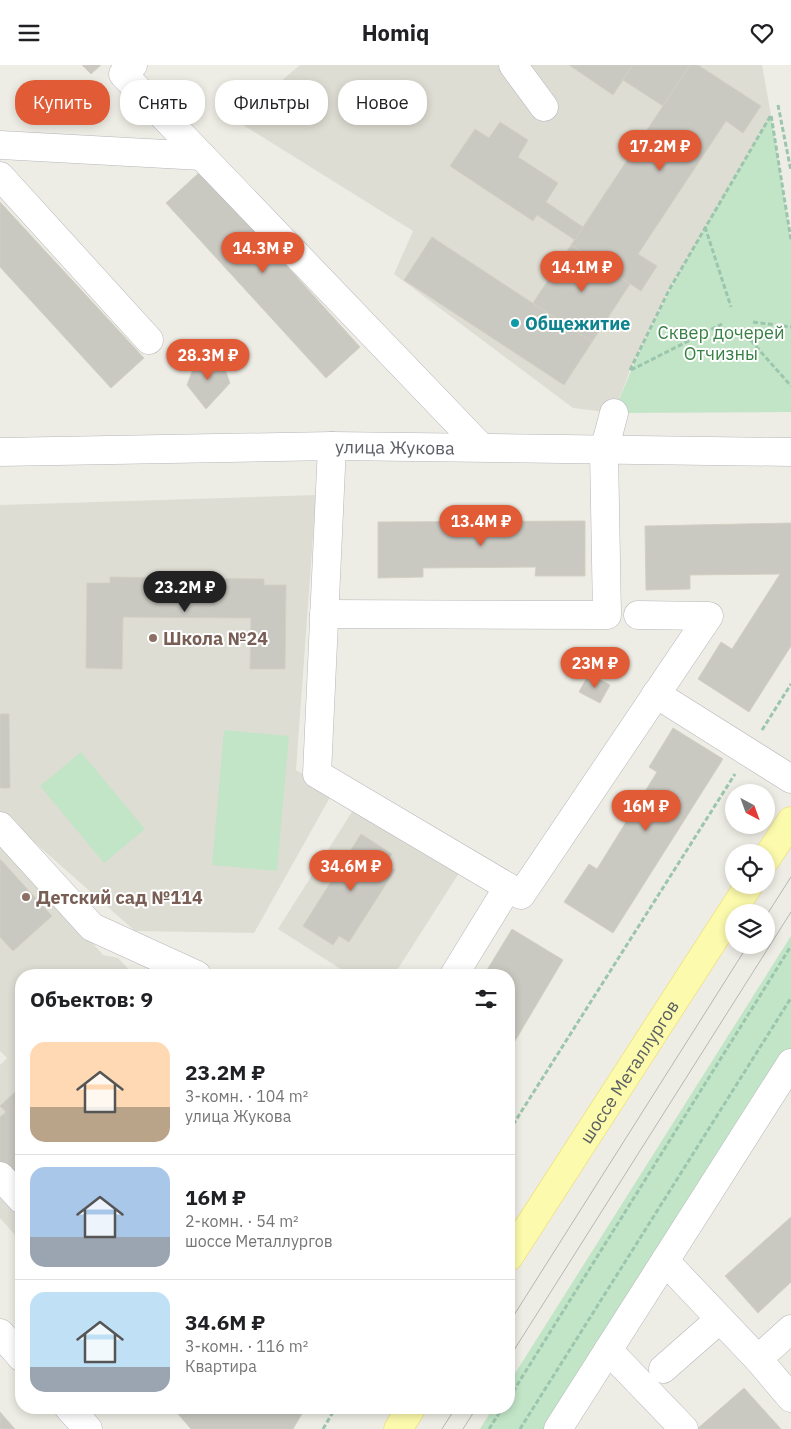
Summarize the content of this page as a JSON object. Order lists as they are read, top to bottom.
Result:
{
  "streets": {
    "main road": ["шоссе Металлургов"],
    "street": ["улица Жукова"]
  },
  "parks": ["Сквер дочерей Отчизны"],
  "places": ["Общежитие", "Школа №24", "Детский сад №114"],
  "north": "bottom right",
  "page": {
    "header": "Homiq",
    "chip": [
      "Купить",
      "Снять",
      "Фильтры",
      "Новое"
    ],
    "price": [
      "17.2M ₽",
      "14.3M ₽",
      "14.1M ₽",
      "28.3M ₽",
      "13.4M ₽",
      "23.2M ₽",
      "23M ₽",
      "16M ₽",
      "34.6M ₽"
    ],
    "heading": "Объектов: 9",
    "list": [
      {
        "name": "23.2M ₽",
        "note": "3-комн. · 104 m² · улица Жукова"
      },
      {
        "name": "16M ₽",
        "note": "2-комн. · 54 m² · шоссе Металлургов"
      },
      {
        "name": "34.6M ₽",
        "note": "3-комн. · 116 m² · Квартира"
      }
    ]
  }
}
